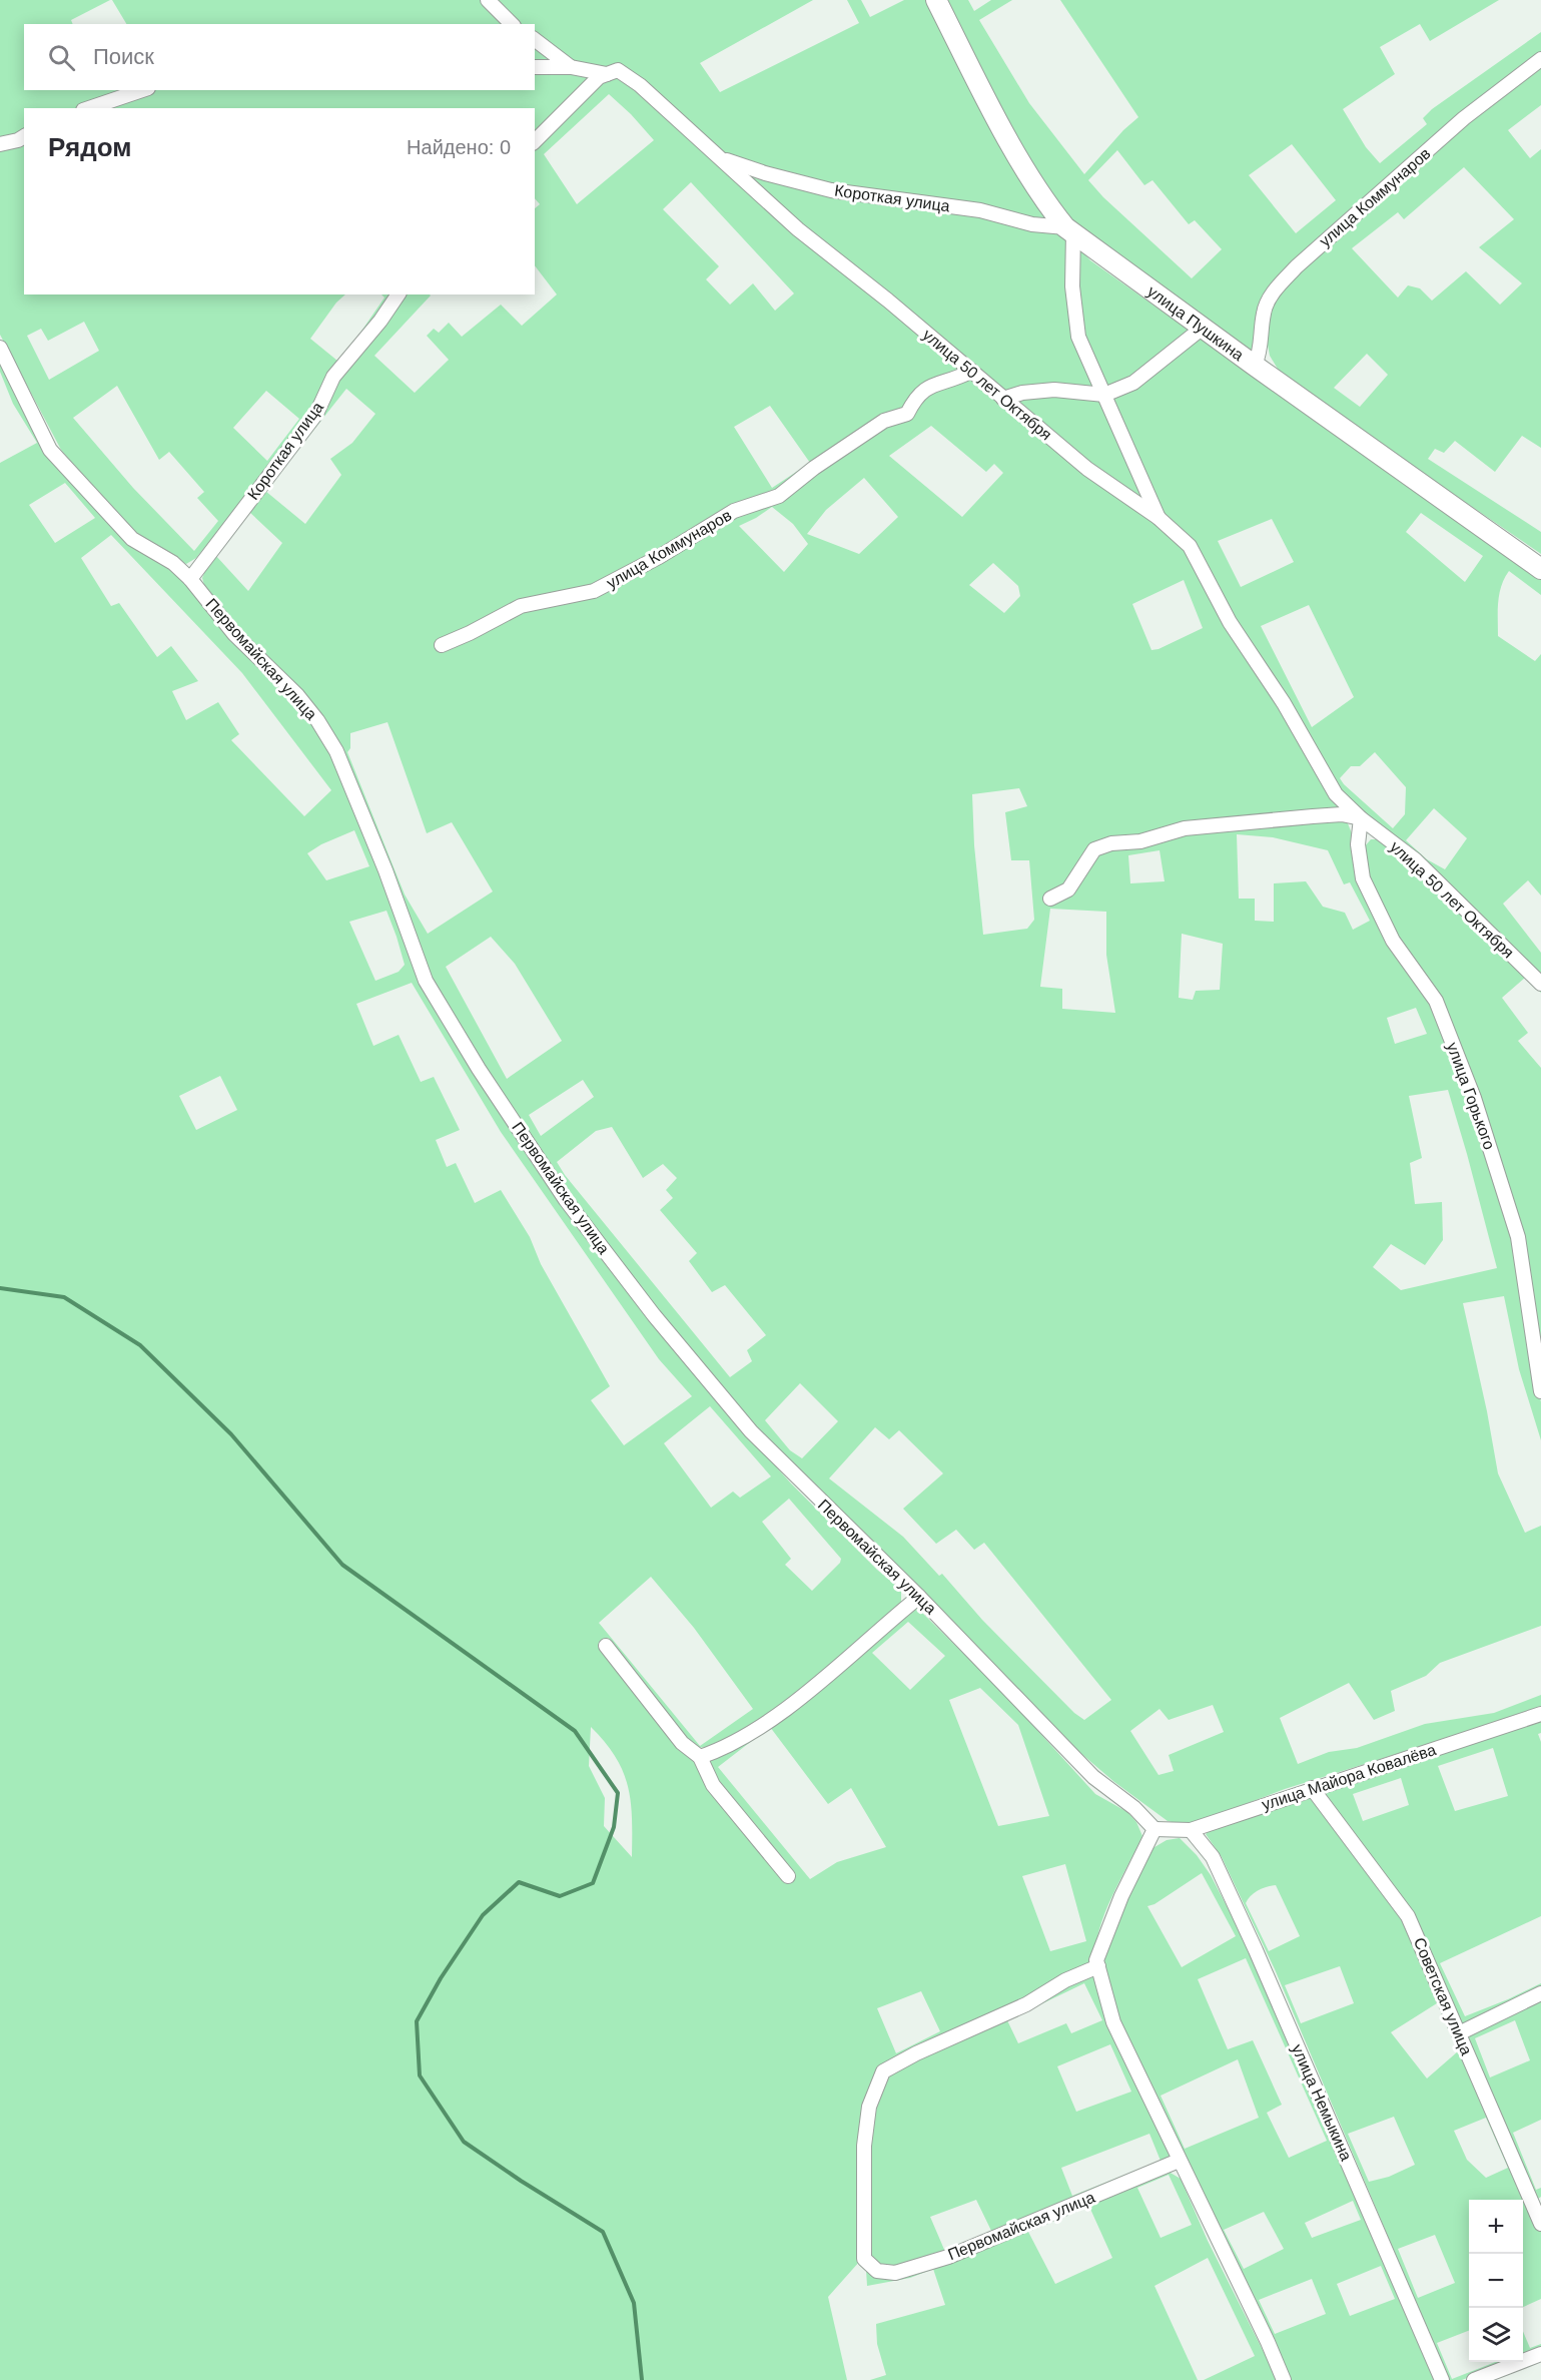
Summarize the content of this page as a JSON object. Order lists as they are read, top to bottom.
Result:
{
  "streets": {
    "street": [
      "улица Коммунаров",
      "Короткая улица",
      "улица Пушкина",
      "улица 50 лет Октября",
      "Первомайская улица",
      "улица Горького",
      "улица Майора Ковалёва",
      "Советская улица",
      "улица Немыкина"
    ]
  },
  "crossings": [
    ["улица Коммунаров", "улица Пушкина"],
    ["улица Коммунаров", "улица 50 лет Октября"],
    ["Короткая улица", "улица Пушкина"],
    ["Короткая улица", "улица 50 лет Октября"],
    ["Короткая улица", "Первомайская улица"],
    ["улица 50 лет Октября", "улица Горького"],
    ["Первомайская улица", "улица Майора Ковалёва"],
    ["улица Майора Ковалёва", "Советская улица"],
    ["улица Майора Ковалёва", "улица Немыкина"]
  ],
  "page": {
    "search": "Поиск",
    "heading": ["Рядом", "Найдено: 0"],
    "map_buttons": ["+", "−"]
  }
}
